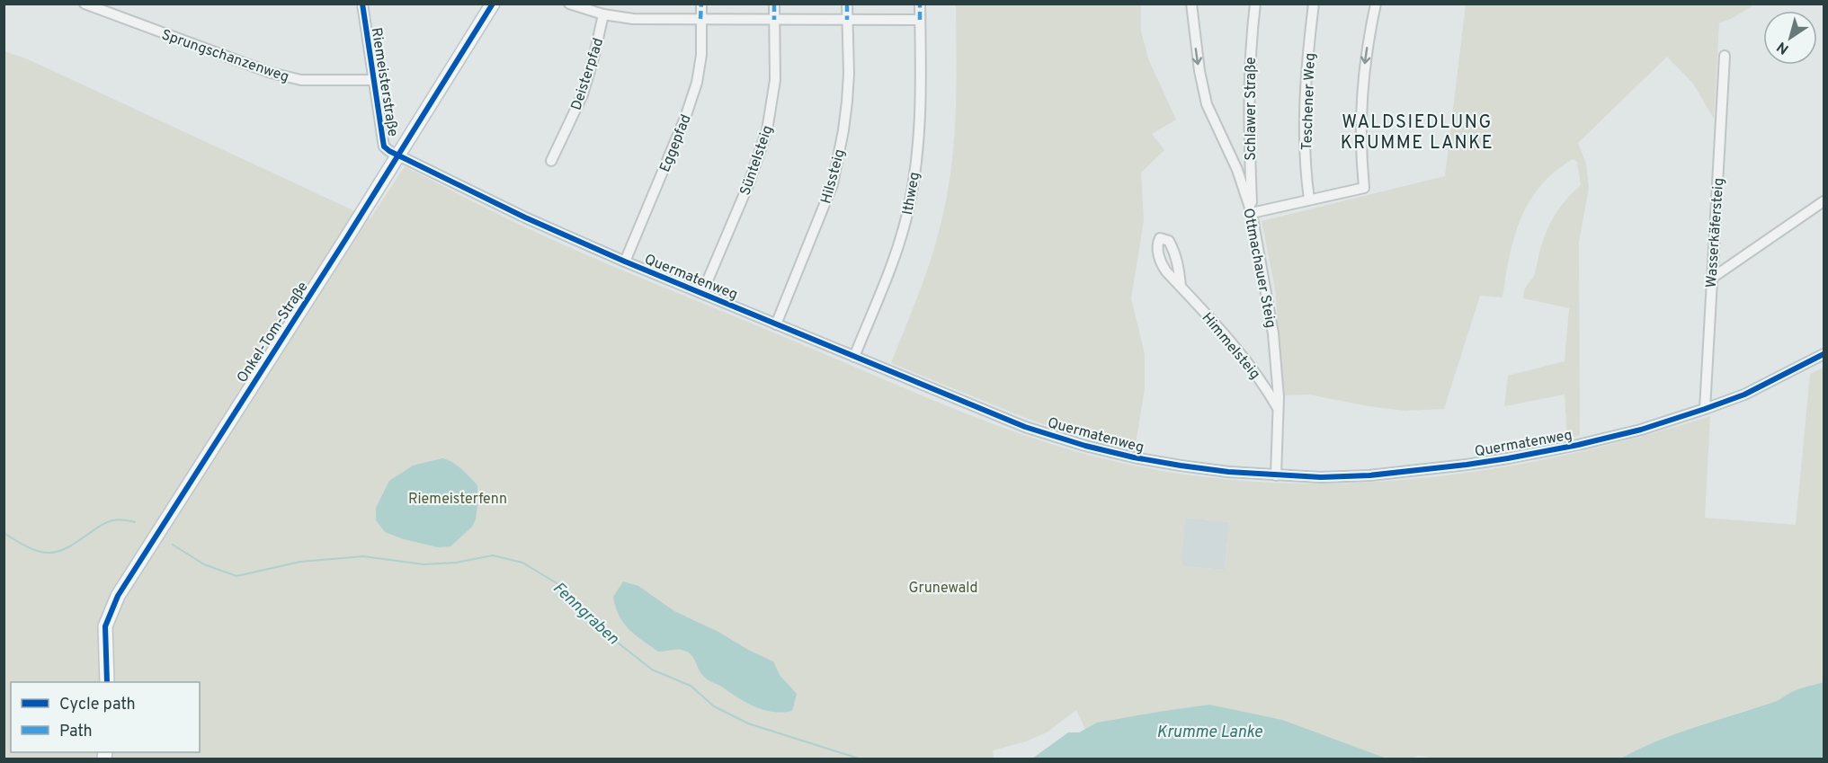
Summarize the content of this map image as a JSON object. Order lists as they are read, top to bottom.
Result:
{
  "streets": {
    "main road": ["Onkel-Tom-Straße"],
    "street": [
      "Sprungschanzenweg",
      "Deisterpfad",
      "Riemeisterstraße",
      "Teschener Weg",
      "Schlawer Straße",
      "Eggepfad",
      "Süntelsteig",
      "Hilssteig",
      "Ithweg",
      "Wasserkäfersteig",
      "Ottmachauer Steig",
      "Quermatenweg",
      "Himmelsteig"
    ]
  },
  "crossings": [
    ["Sprungschanzenweg", "Riemeisterstraße"],
    ["Riemeisterstraße", "Quermatenweg"],
    ["Riemeisterstraße", "Onkel-Tom-Straße"],
    ["Schlawer Straße", "Ottmachauer Steig"],
    ["Eggepfad", "Quermatenweg"],
    ["Süntelsteig", "Quermatenweg"],
    ["Hilssteig", "Quermatenweg"],
    ["Ithweg", "Quermatenweg"],
    ["Wasserkäfersteig", "Quermatenweg"],
    ["Ottmachauer Steig", "Quermatenweg"],
    ["Ottmachauer Steig", "Himmelsteig"],
    ["Quermatenweg", "Onkel-Tom-Straße"]
  ],
  "one_way": ["Ottmachauer Steig"],
  "districts": ["WALDSIEDLUNG KRUMME LANKE"],
  "water": ["Fenngraben", "Krumme Lanke"],
  "parks": ["Riemeisterfenn", "Grunewald"],
  "legend": ["Cycle path", "Path"],
  "north": "bottom left"
}
